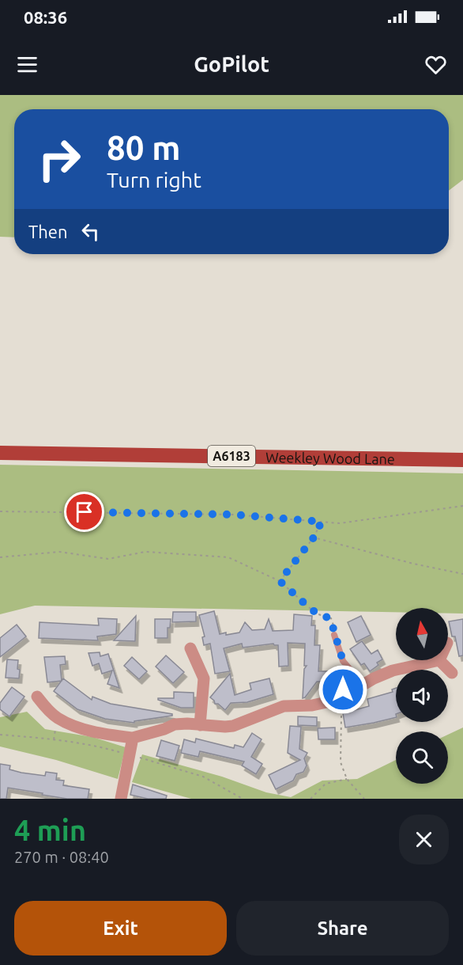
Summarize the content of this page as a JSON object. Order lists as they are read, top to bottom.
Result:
{
  "streets": {
    "main road": ["A6183", "Weekley Wood Lane"]
  },
  "north": "top",
  "page": {
    "status": "08:36",
    "header": "GoPilot",
    "turn": ["80 m", "Turn right"],
    "then": "Then",
    "heading": ["4 min", "270 m · 08:40"],
    "buttons": ["Exit", "Share"]
  }
}
